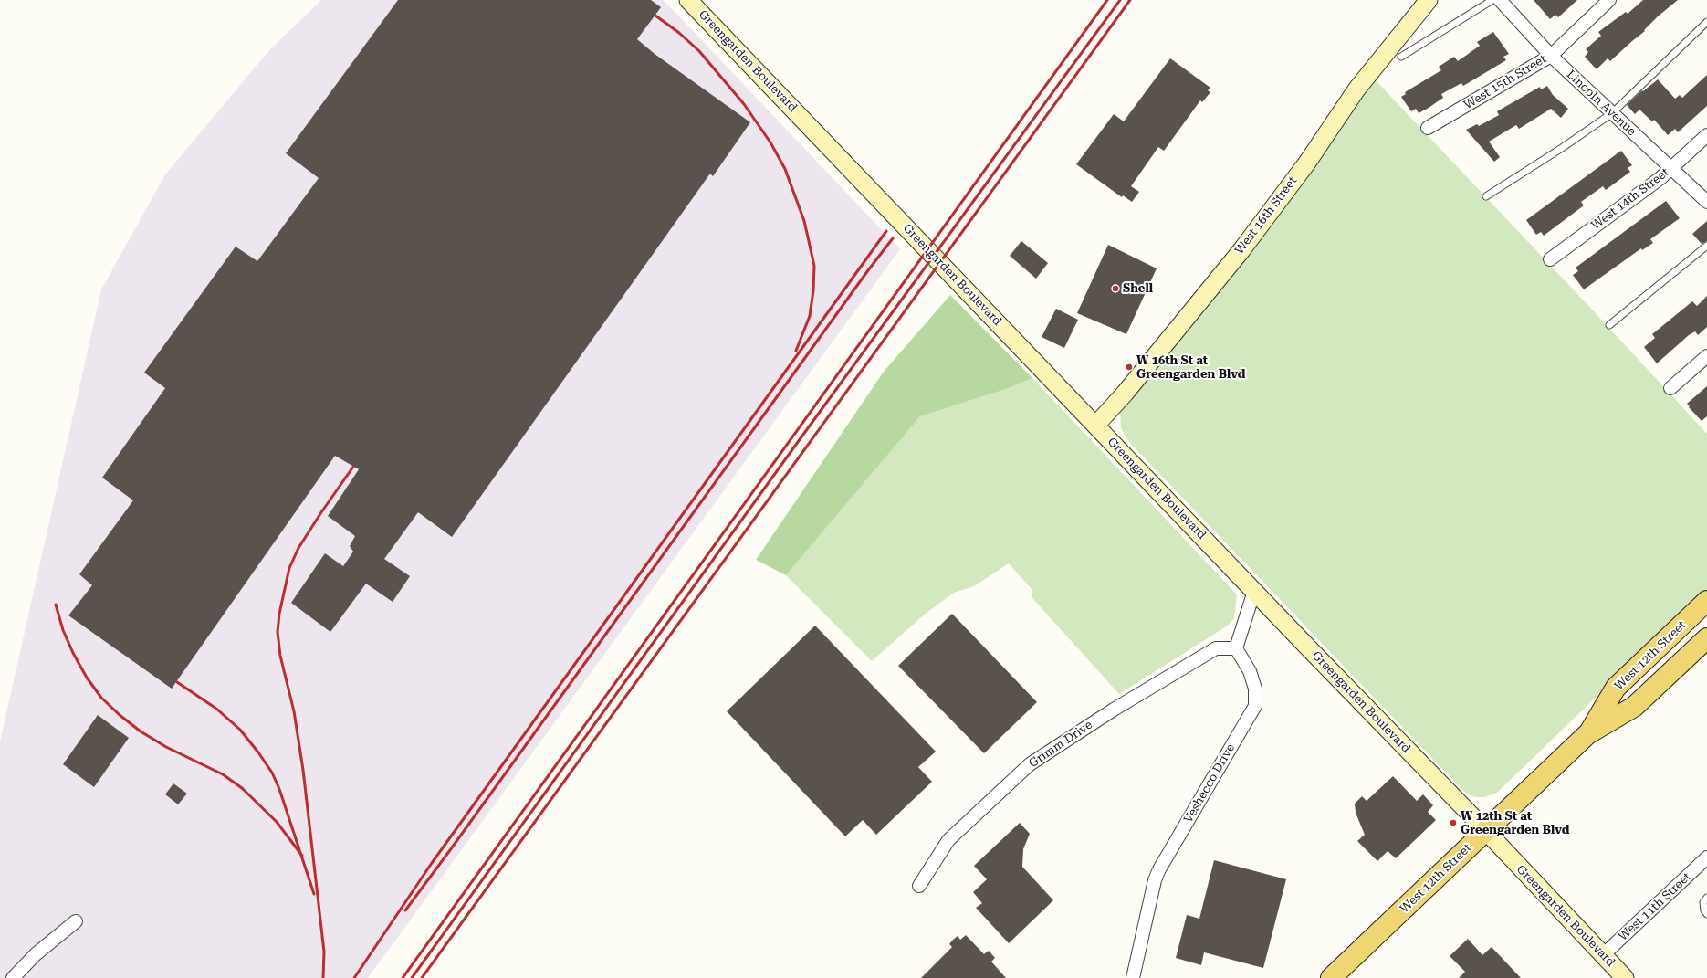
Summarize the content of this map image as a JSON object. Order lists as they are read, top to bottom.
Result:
{
  "streets": {
    "main road": ["West 12th Street"],
    "street": [
      "Greengarden Boulevard",
      "West 15th Street",
      "Lincoln Avenue",
      "West 14th Street",
      "West 16th Street",
      "Grimm Drive",
      "Veshecco Drive",
      "West 11th Street"
    ]
  },
  "crossings": [
    ["Greengarden Boulevard", "West 16th Street"],
    ["Greengarden Boulevard", "West 12th Street"],
    ["Greengarden Boulevard", "West 11th Street"],
    ["West 15th Street", "Lincoln Avenue"],
    ["Lincoln Avenue", "West 14th Street"],
    ["Grimm Drive", "Veshecco Drive"]
  ],
  "places": ["Shell", "W 16th St at Greengarden Blvd", "W 12th St at Greengarden Blvd"]
}
